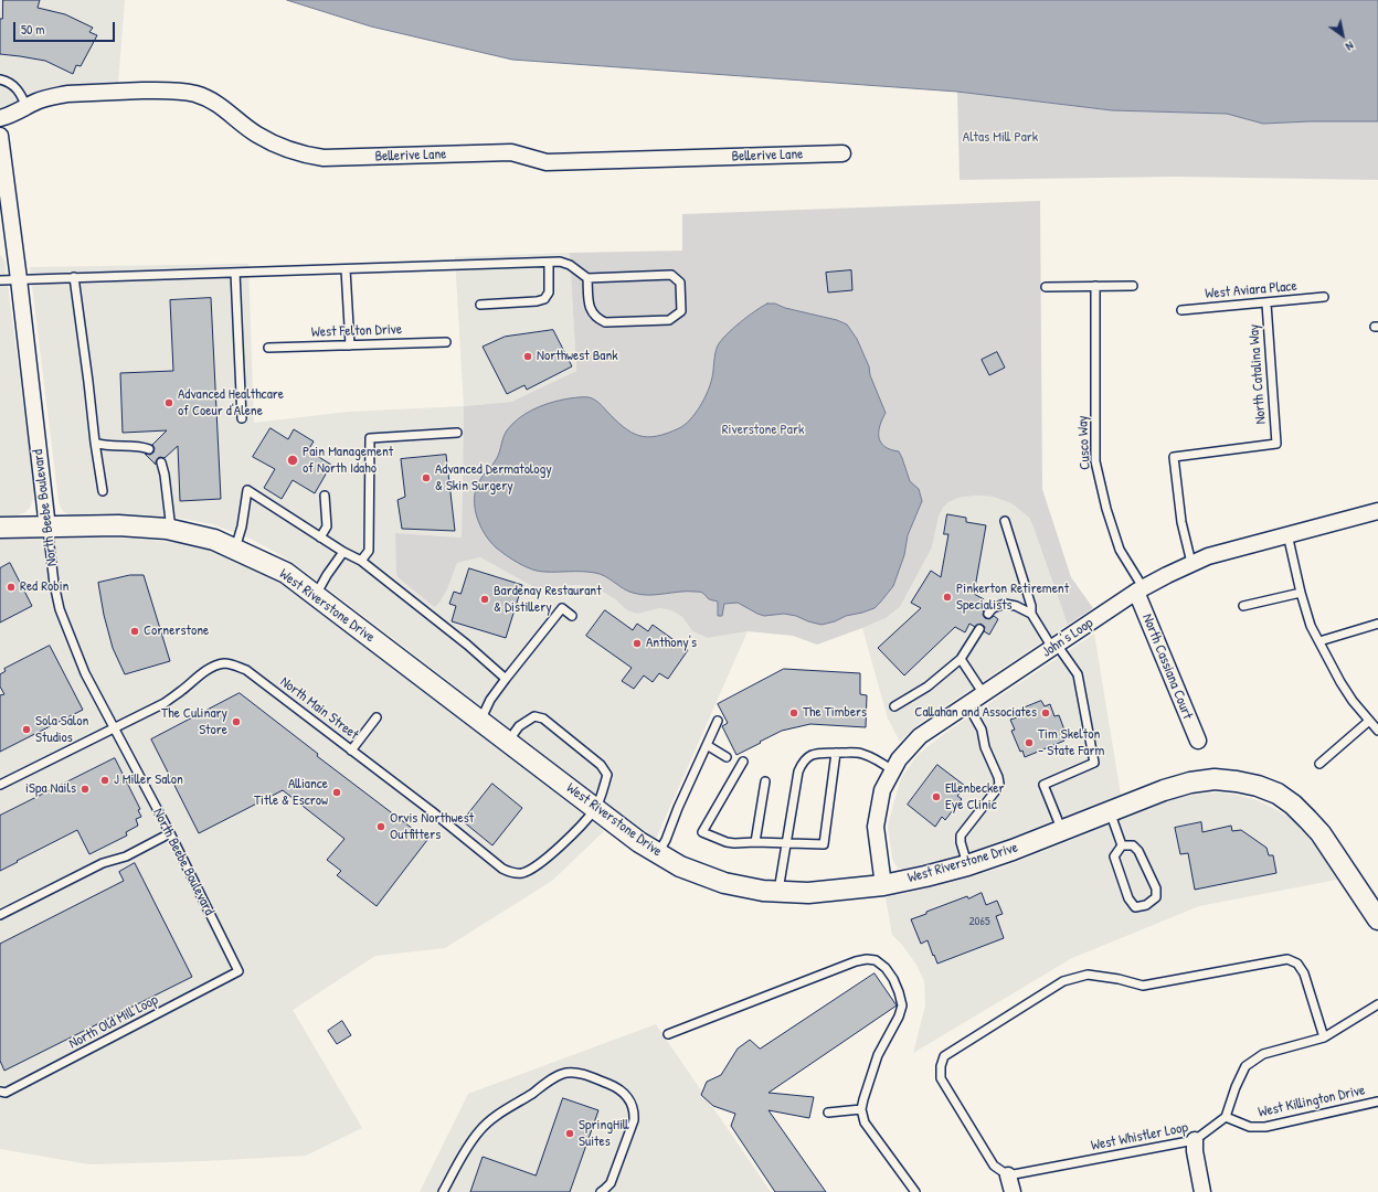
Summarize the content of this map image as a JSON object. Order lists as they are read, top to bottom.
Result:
{
  "streets": {
    "street": [
      "Bellerive Lane",
      "North Beebe Boulevard",
      "West Riverstone Drive",
      "John's Loop",
      "North Cassiana Court"
    ],
    "lane": [
      "West Aviara Place",
      "West Felton Drive",
      "North Catalina Way",
      "Cusco Way",
      "North Main Street",
      "North Old Mill Loop",
      "West Killington Drive",
      "West Whistler Loop"
    ]
  },
  "crossings": [
    ["West Aviara Place", "North Catalina Way"],
    ["North Catalina Way", "John's Loop"],
    ["Cusco Way", "John's Loop"],
    ["Cusco Way", "North Cassiana Court"],
    ["North Beebe Boulevard", "West Riverstone Drive"],
    ["North Beebe Boulevard", "North Main Street"],
    ["North Beebe Boulevard", "North Old Mill Loop"],
    ["West Riverstone Drive", "John's Loop"],
    ["West Riverstone Drive", "North Main Street"],
    ["John's Loop", "North Cassiana Court"],
    ["West Killington Drive", "West Whistler Loop"]
  ],
  "parks": ["Altas Mill Park", "Riverstone Park"],
  "places": [
    "Northwest Bank",
    "Advanced Healthcare of Coeur d'Alene",
    "Pain Management of North Idaho",
    "Advanced Dermatology & Skin Surgery",
    "Red Robin",
    "Pinkerton Retirement Specialists",
    "Bardenay Restaurant & Distillery",
    "Cornerstone",
    "Anthony's",
    "The Timbers",
    "Callahan and Associates",
    "The Culinary Store",
    "Sola Salon Studios",
    "Tim Skelton - State Farm",
    "J Miller Salon",
    "iSpa Nails",
    "Alliance Title & Escrow",
    "Ellenbecker Eye Clinic",
    "Orvis Northwest Outfitters",
    "SpringHill Suites"
  ],
  "house_numbers": ["2065"],
  "scale_bar": "50 m",
  "north": "bottom right"
}
